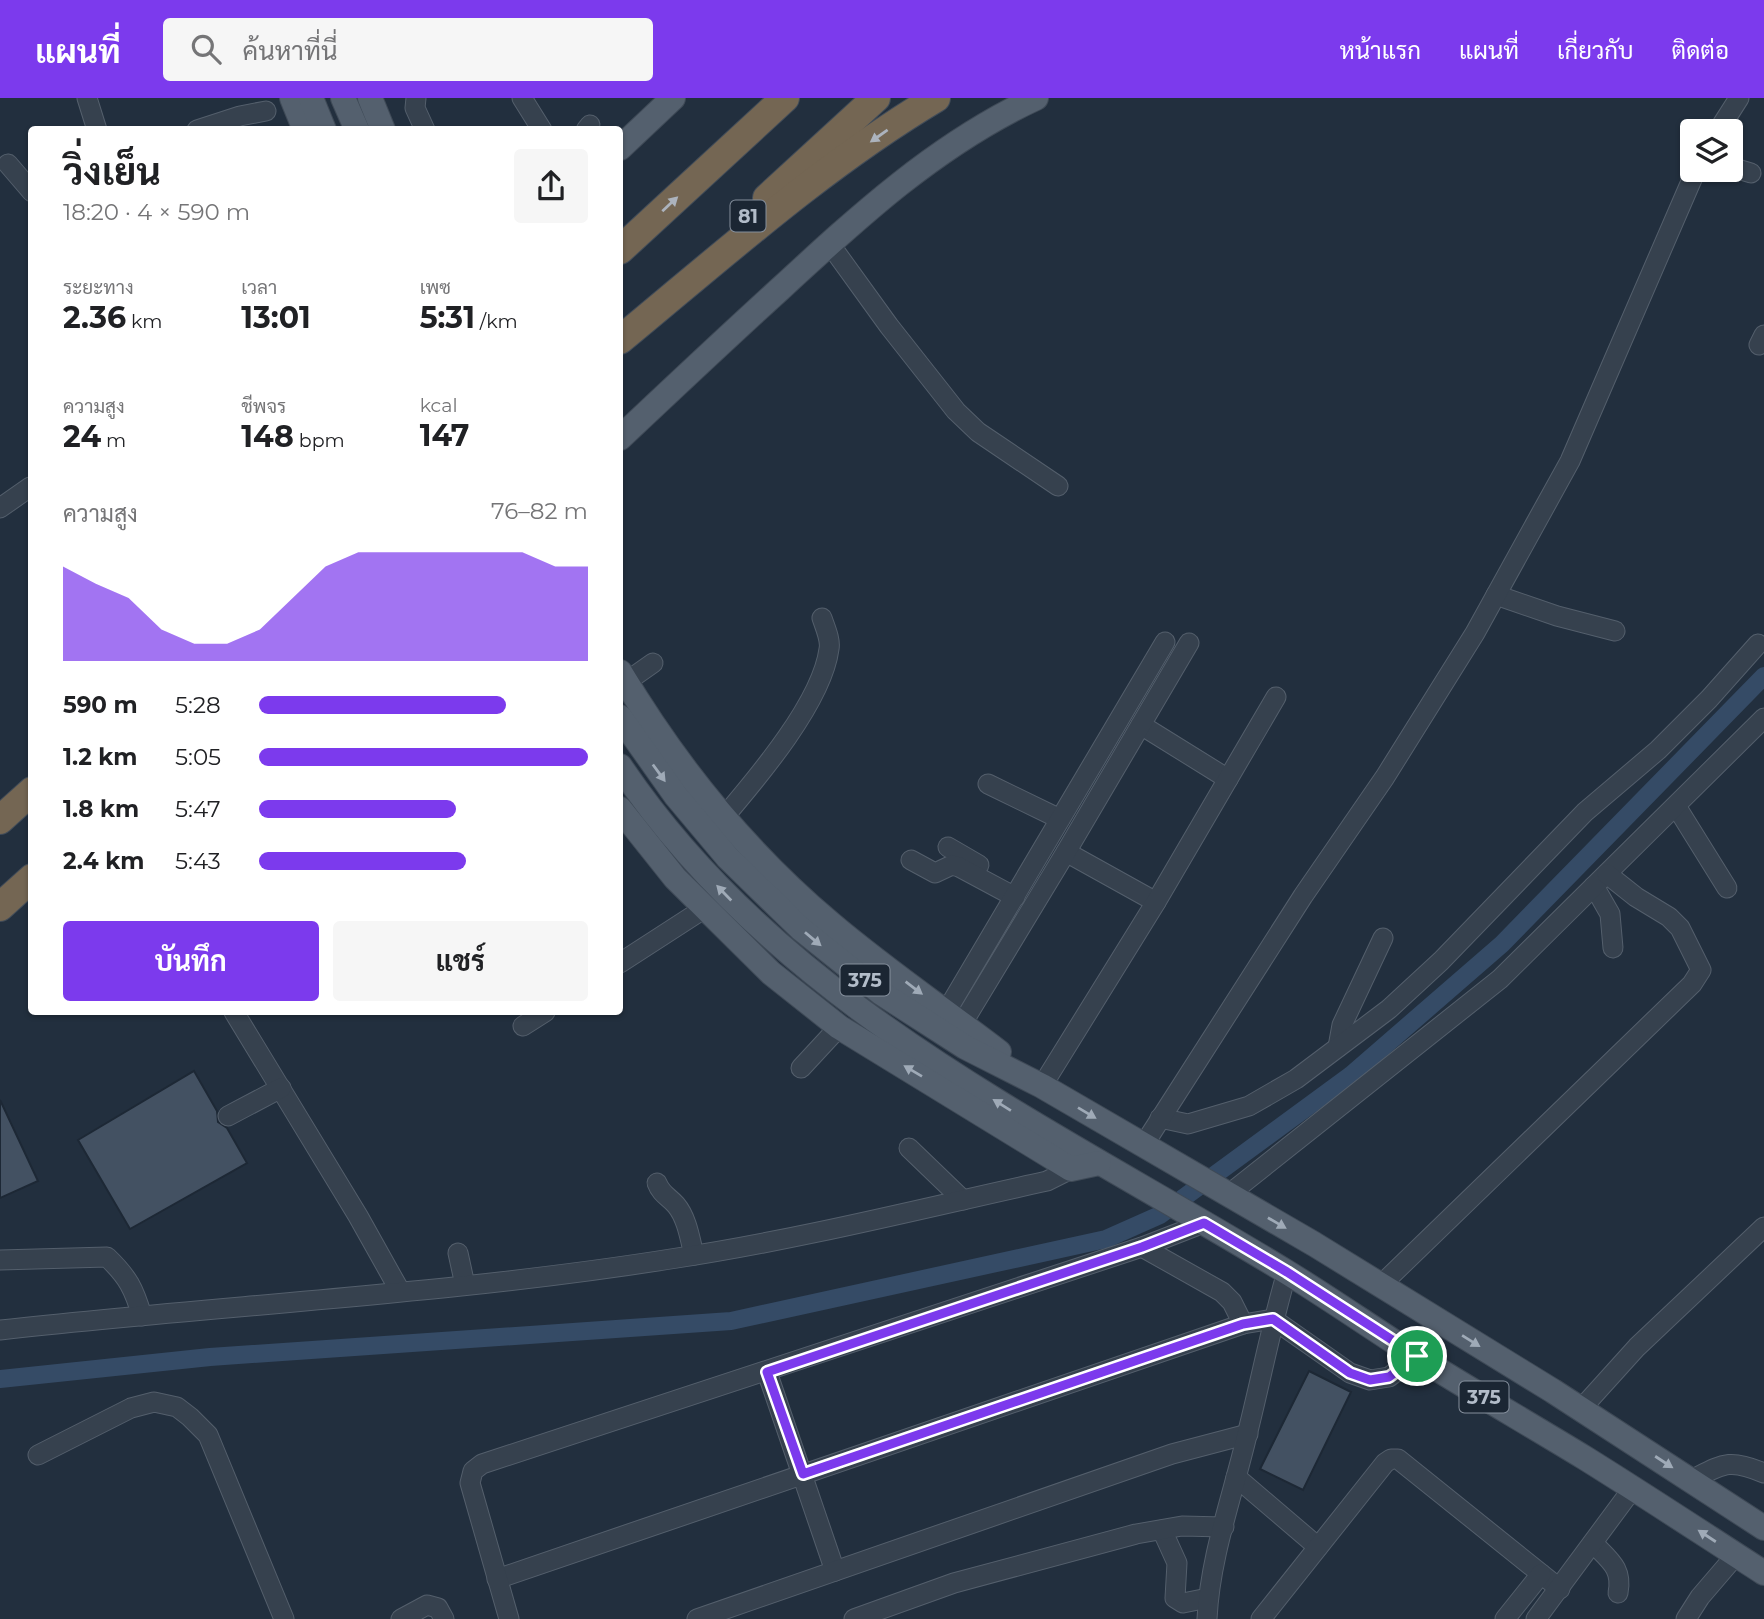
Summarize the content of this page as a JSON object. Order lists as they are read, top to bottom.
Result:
{
  "streets": {
    "highway": ["81"],
    "main road": ["375"]
  },
  "page": {
    "header": "แผนที่",
    "search": "ค้นหาที่นี่",
    "nav": [
      "หน้าแรก",
      "แผนที่",
      "เกี่ยวกับ",
      "ติดต่อ"
    ],
    "heading": ["วิ่งเย็น", "18:20 · 4 × 590 m"],
    "stats": [
      ["ระยะทาง", "2.36 km"],
      ["เวลา", "13:01"],
      ["เพซ", "5:31 /km"],
      ["ความสูง", "24 m"],
      ["ชีพจร", "148 bpm"],
      ["kcal", "147"]
    ],
    "chart": ["ความสูง", "76–82 m"],
    "list": [
      {
        "name": "590 m",
        "note": "5:28"
      },
      {
        "name": "1.2 km",
        "note": "5:05"
      },
      {
        "name": "1.8 km",
        "note": "5:47"
      },
      {
        "name": "2.4 km",
        "note": "5:43"
      }
    ],
    "buttons": ["บันทึก", "แชร์"]
  }
}
